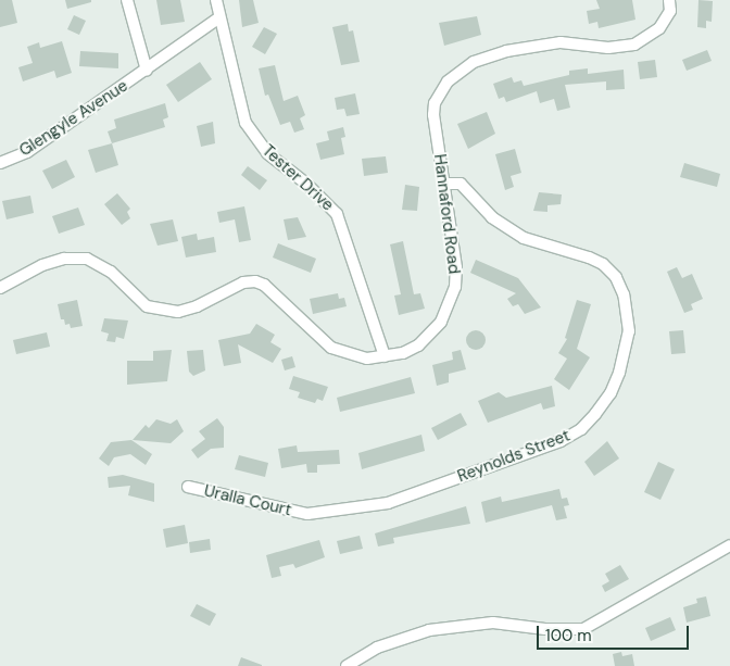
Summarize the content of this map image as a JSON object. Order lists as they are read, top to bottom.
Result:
{
  "streets": {
    "street": [
      "Glengyle Avenue",
      "Tester Drive",
      "Hannaford Road",
      "Reynolds Street",
      "Uralla Court"
    ]
  },
  "crossings": [
    ["Glengyle Avenue", "Tester Drive"],
    ["Tester Drive", "Hannaford Road"],
    ["Hannaford Road", "Reynolds Street"],
    ["Reynolds Street", "Uralla Court"]
  ],
  "scale_bar": "100 m"
}
